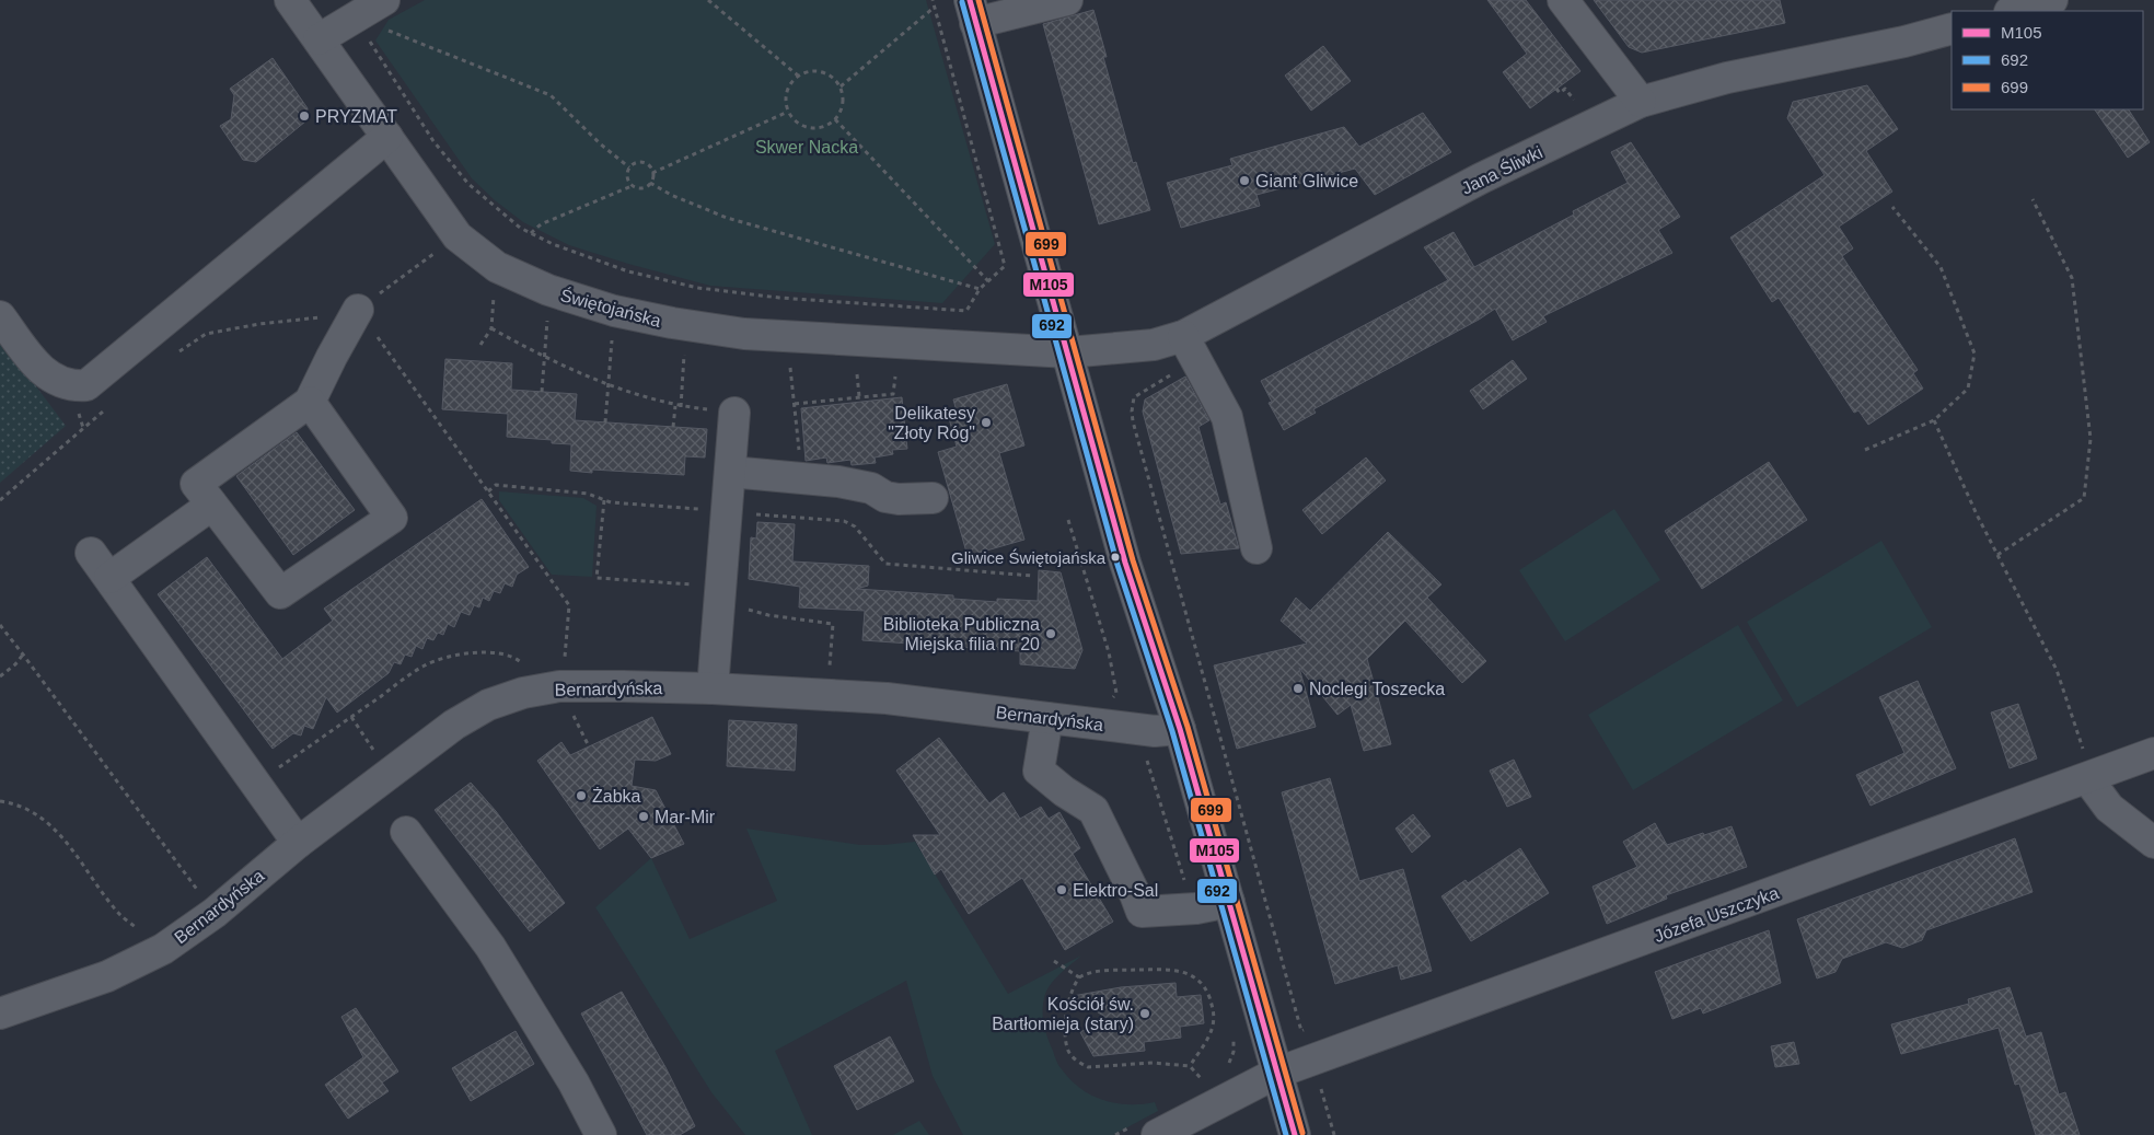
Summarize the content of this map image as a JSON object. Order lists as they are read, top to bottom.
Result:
{
  "streets": {
    "street": [
      "Jana Śliwki",
      "Świętojańska",
      "Bernardyńska",
      "Józefa Uszczyka"
    ]
  },
  "crossings": [
    ["Jana Śliwki", "Świętojańska"]
  ],
  "parks": ["Skwer Nacka"],
  "places": [
    "PRYZMAT",
    "Giant Gliwice",
    "Delikatesy \"Złoty Róg\"",
    "Gliwice Świętojańska",
    "Biblioteka Publiczna Miejska filia nr 20",
    "Noclegi Toszecka",
    "Żabka",
    "Mar-Mir",
    "Elektro-Sal",
    "Kościół św. Bartłomieja (stary)"
  ],
  "lines": ["transit line M105", "transit line 699", "transit line 692"],
  "legend": ["M105", "692", "699"]
}
